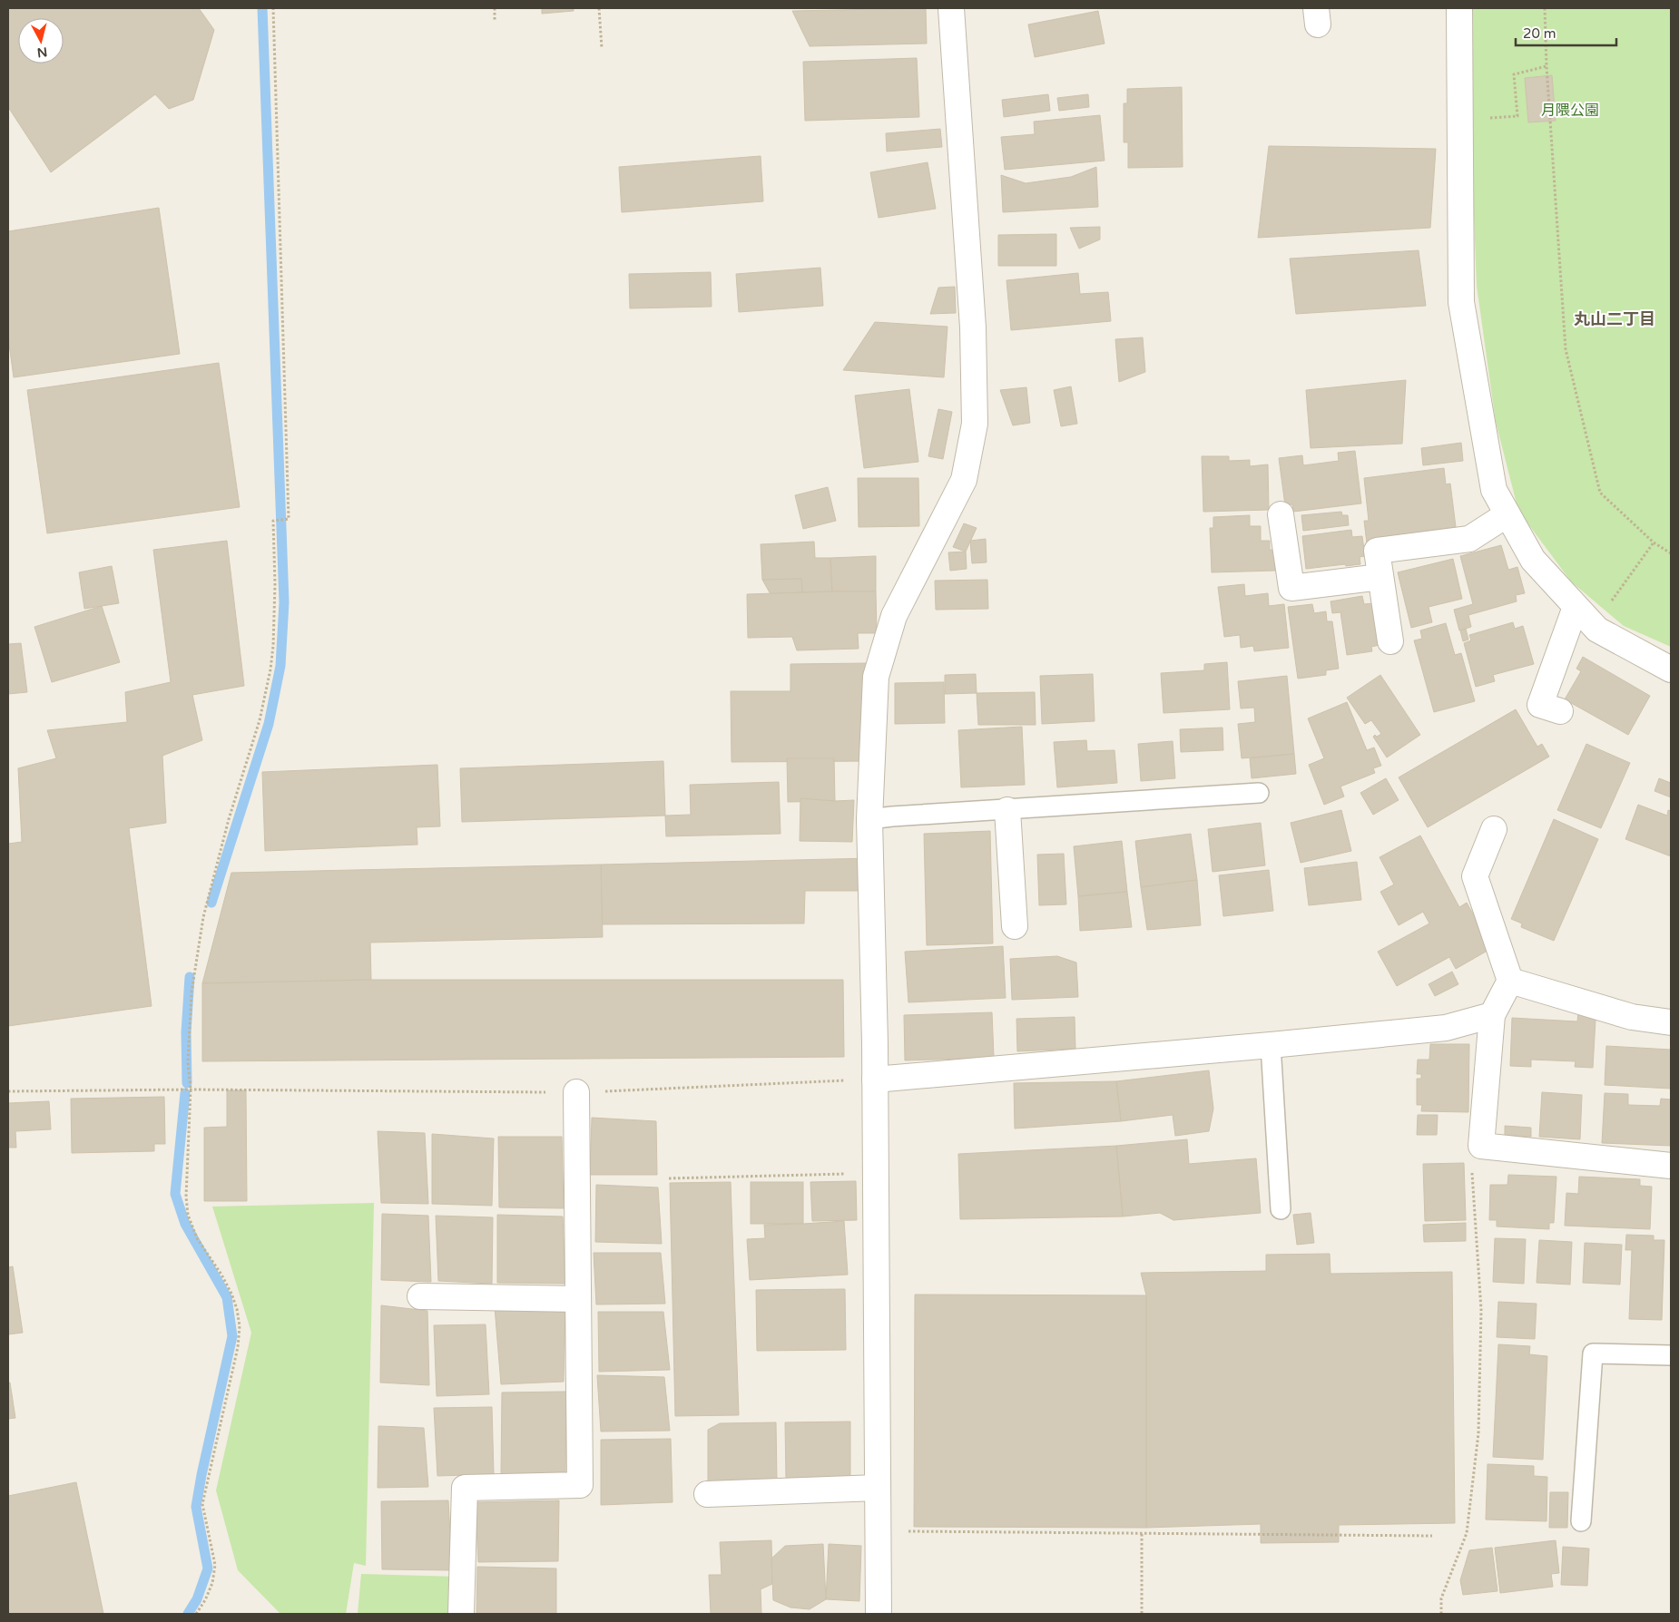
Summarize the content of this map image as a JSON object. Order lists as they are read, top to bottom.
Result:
{
  "districts": ["丸山二丁目"],
  "parks": ["月隈公園"],
  "scale_bar": "20 m",
  "north": "bottom"
}
